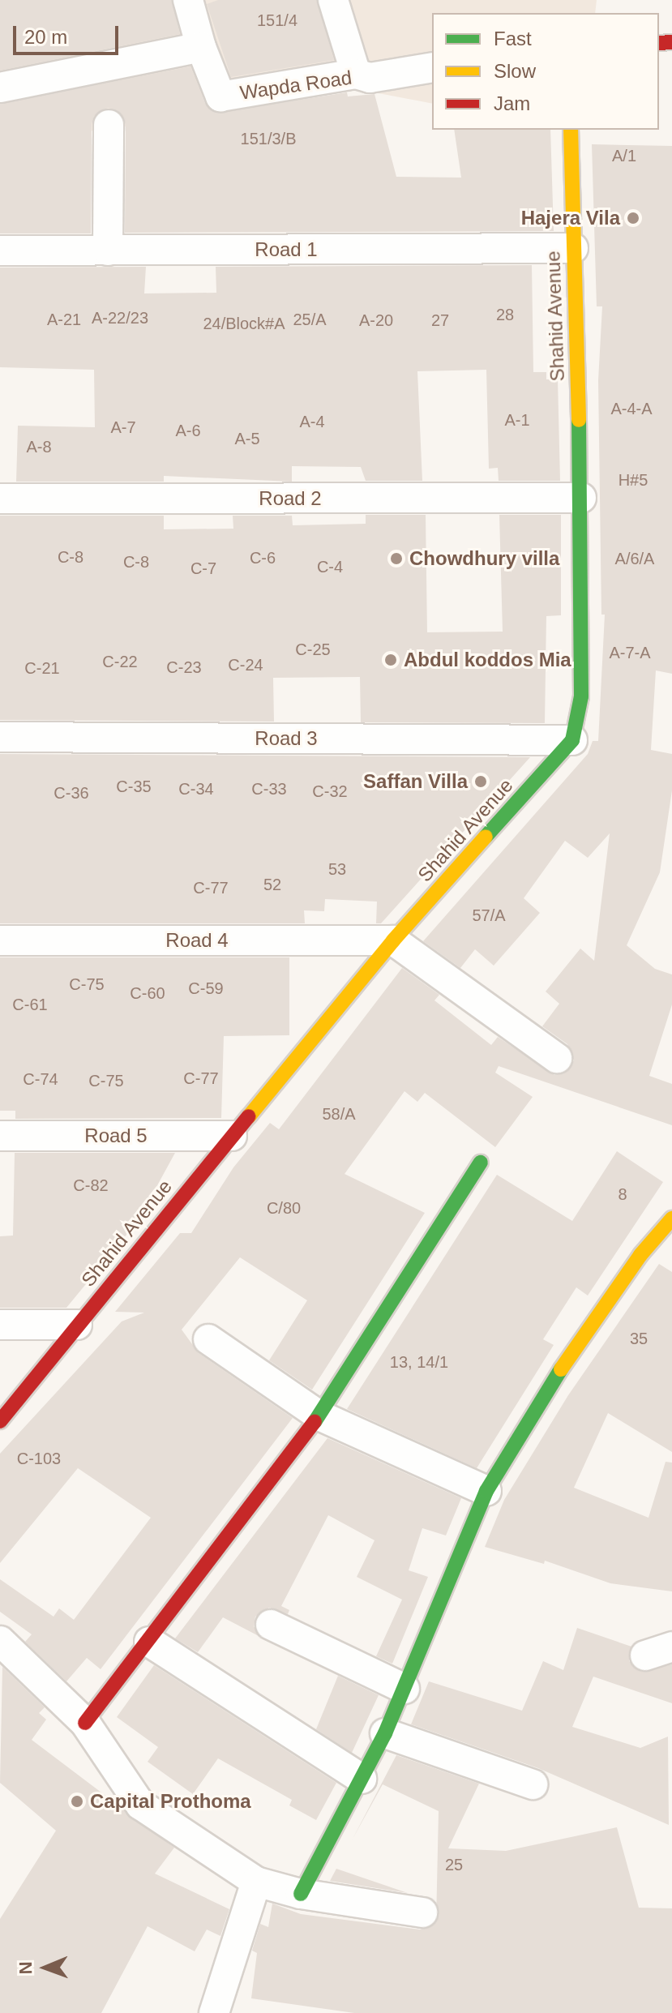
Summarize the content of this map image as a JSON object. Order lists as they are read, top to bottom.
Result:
{
  "streets": {
    "street": [
      "Wapda Road",
      "Road 1",
      "Shahid Avenue",
      "Road 2",
      "Road 3",
      "Road 4",
      "Road 5"
    ]
  },
  "crossings": [
    ["Road 1", "Shahid Avenue"],
    ["Shahid Avenue", "Road 2"],
    ["Shahid Avenue", "Road 3"],
    ["Shahid Avenue", "Road 4"],
    ["Shahid Avenue", "Road 5"]
  ],
  "places": [
    "Hajera Vila",
    "Chowdhury villa",
    "Abdul koddos Mia",
    "Saffan Villa",
    "Capital Prothoma"
  ],
  "house_numbers": [
    "151/4",
    "151/3/B",
    "A/1",
    "28",
    "A-22/23",
    "A-21",
    "25/A",
    "A-20",
    "27",
    "24/Block#A",
    "A-4-A",
    "A-1",
    "A-4",
    "A-7",
    "A-6",
    "A-5",
    "A-8",
    "H#5",
    "C-8",
    "C-6",
    "A/6/A",
    "C-8",
    "C-4",
    "C-7",
    "C-25",
    "A-7-A",
    "C-22",
    "C-24",
    "C-23",
    "C-21",
    "C-35",
    "C-34",
    "C-33",
    "C-32",
    "C-36",
    "53",
    "52",
    "C-77",
    "57/A",
    "C-75",
    "C-59",
    "C-60",
    "C-61",
    "C-77",
    "C-74",
    "C-75",
    "58/A",
    "C-82",
    "8",
    "C/80",
    "35",
    "13, 14/1",
    "C-103",
    "25"
  ],
  "legend": ["Fast", "Slow", "Jam"],
  "scale_bar": "20 m",
  "north": "left"
}
